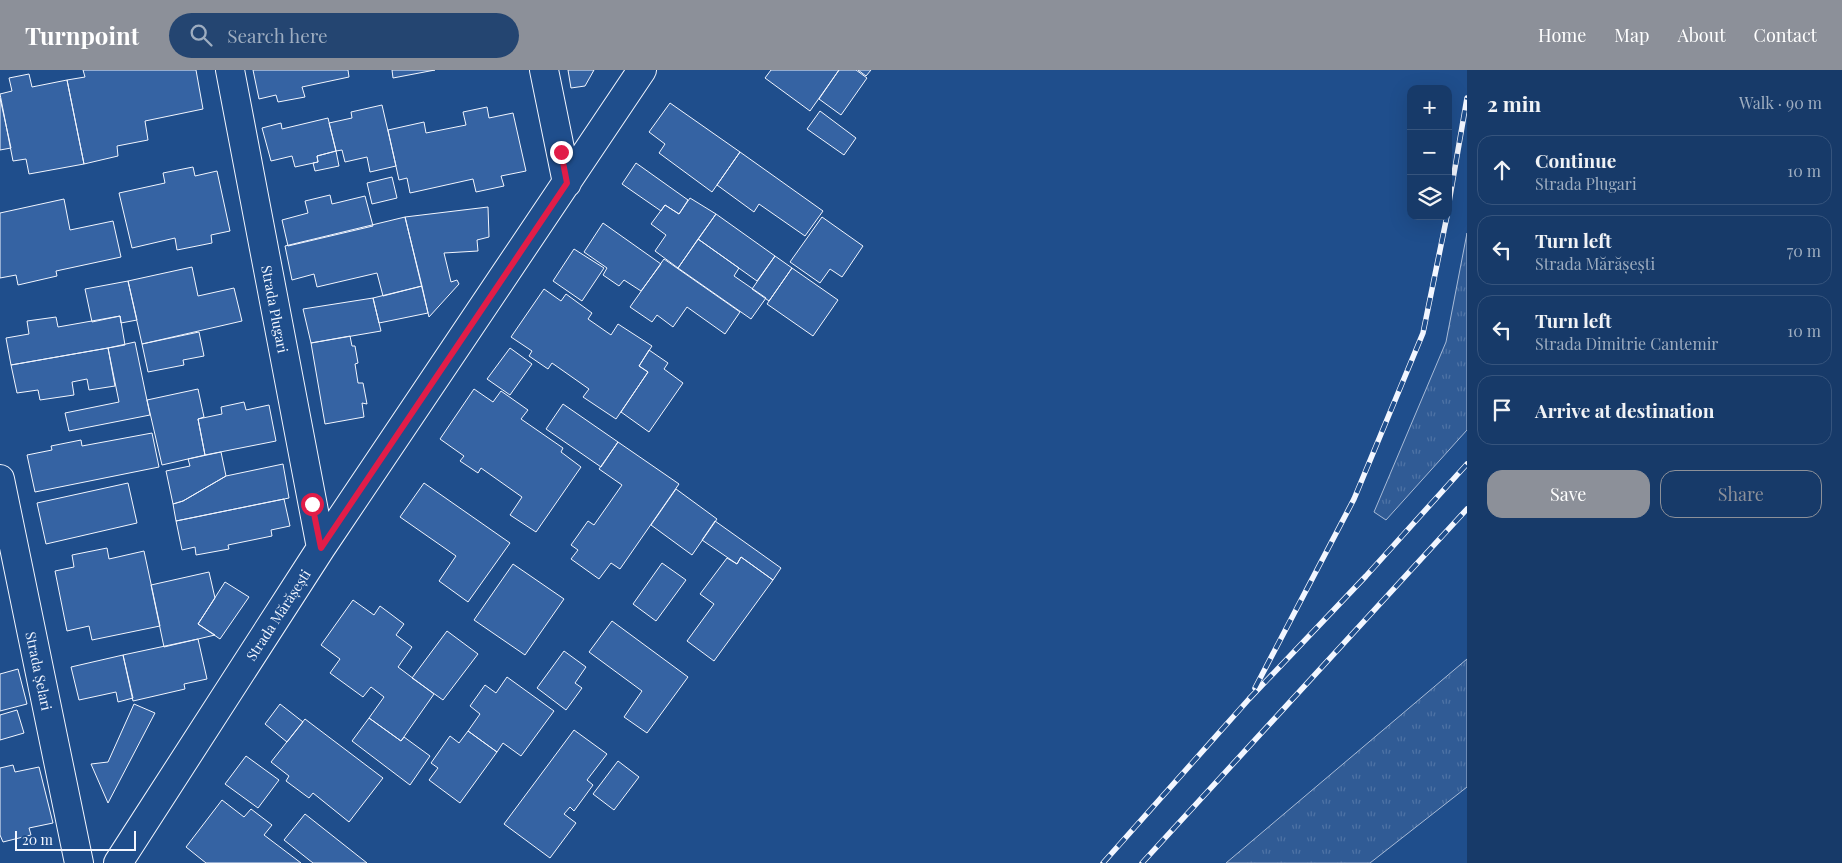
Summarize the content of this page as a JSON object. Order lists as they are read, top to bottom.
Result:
{
  "streets": {
    "street": ["Strada Plugari", "Strada Mărășești", "Strada Șelari"]
  },
  "crossings": [
    ["Strada Plugari", "Strada Mărășești"]
  ],
  "scale_bar": "20 m",
  "page": {
    "header": "Turnpoint",
    "search": "Search here",
    "nav": [
      "Home",
      "Map",
      "About",
      "Contact"
    ],
    "heading": ["2 min", "Walk · 90 m"],
    "map_buttons": ["+", "−"],
    "list": [
      ["Continue", "Strada Plugari", "10 m"],
      ["Turn left", "Strada Mărășești", "70 m"],
      ["Turn left", "Strada Dimitrie Cantemir", "10 m"],
      "Arrive at destination"
    ],
    "buttons": ["Save", "Share"],
    "scale": "20 m"
  }
}
